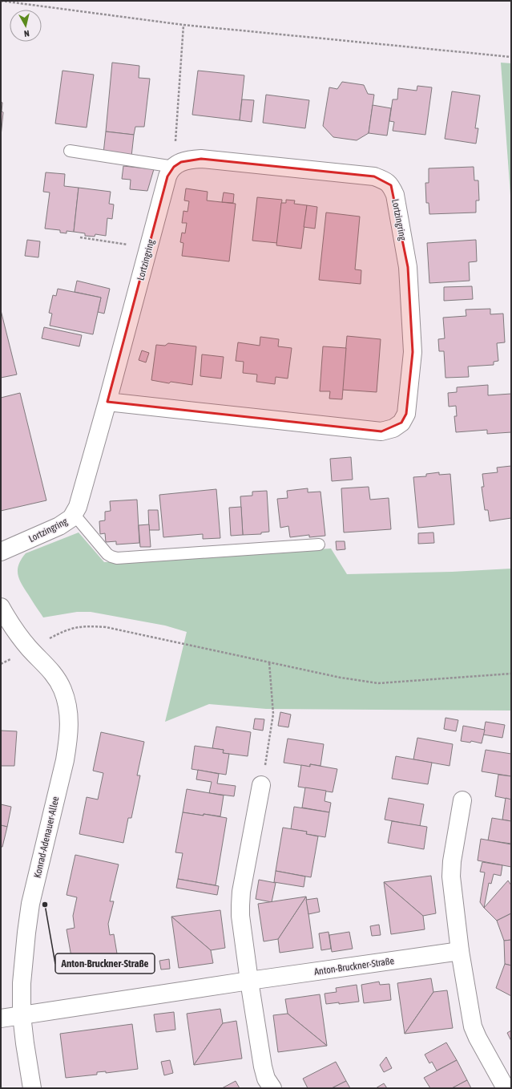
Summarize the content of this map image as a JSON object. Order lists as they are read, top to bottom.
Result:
{
  "streets": {
    "street": ["Lortzingring", "Konrad-Adenauer-Allee", "Anton-Bruckner-Straße"]
  },
  "crossings": [
    ["Konrad-Adenauer-Allee", "Anton-Bruckner-Straße"]
  ],
  "places": ["Anton-Bruckner-Straße"],
  "north": "bottom"
}
